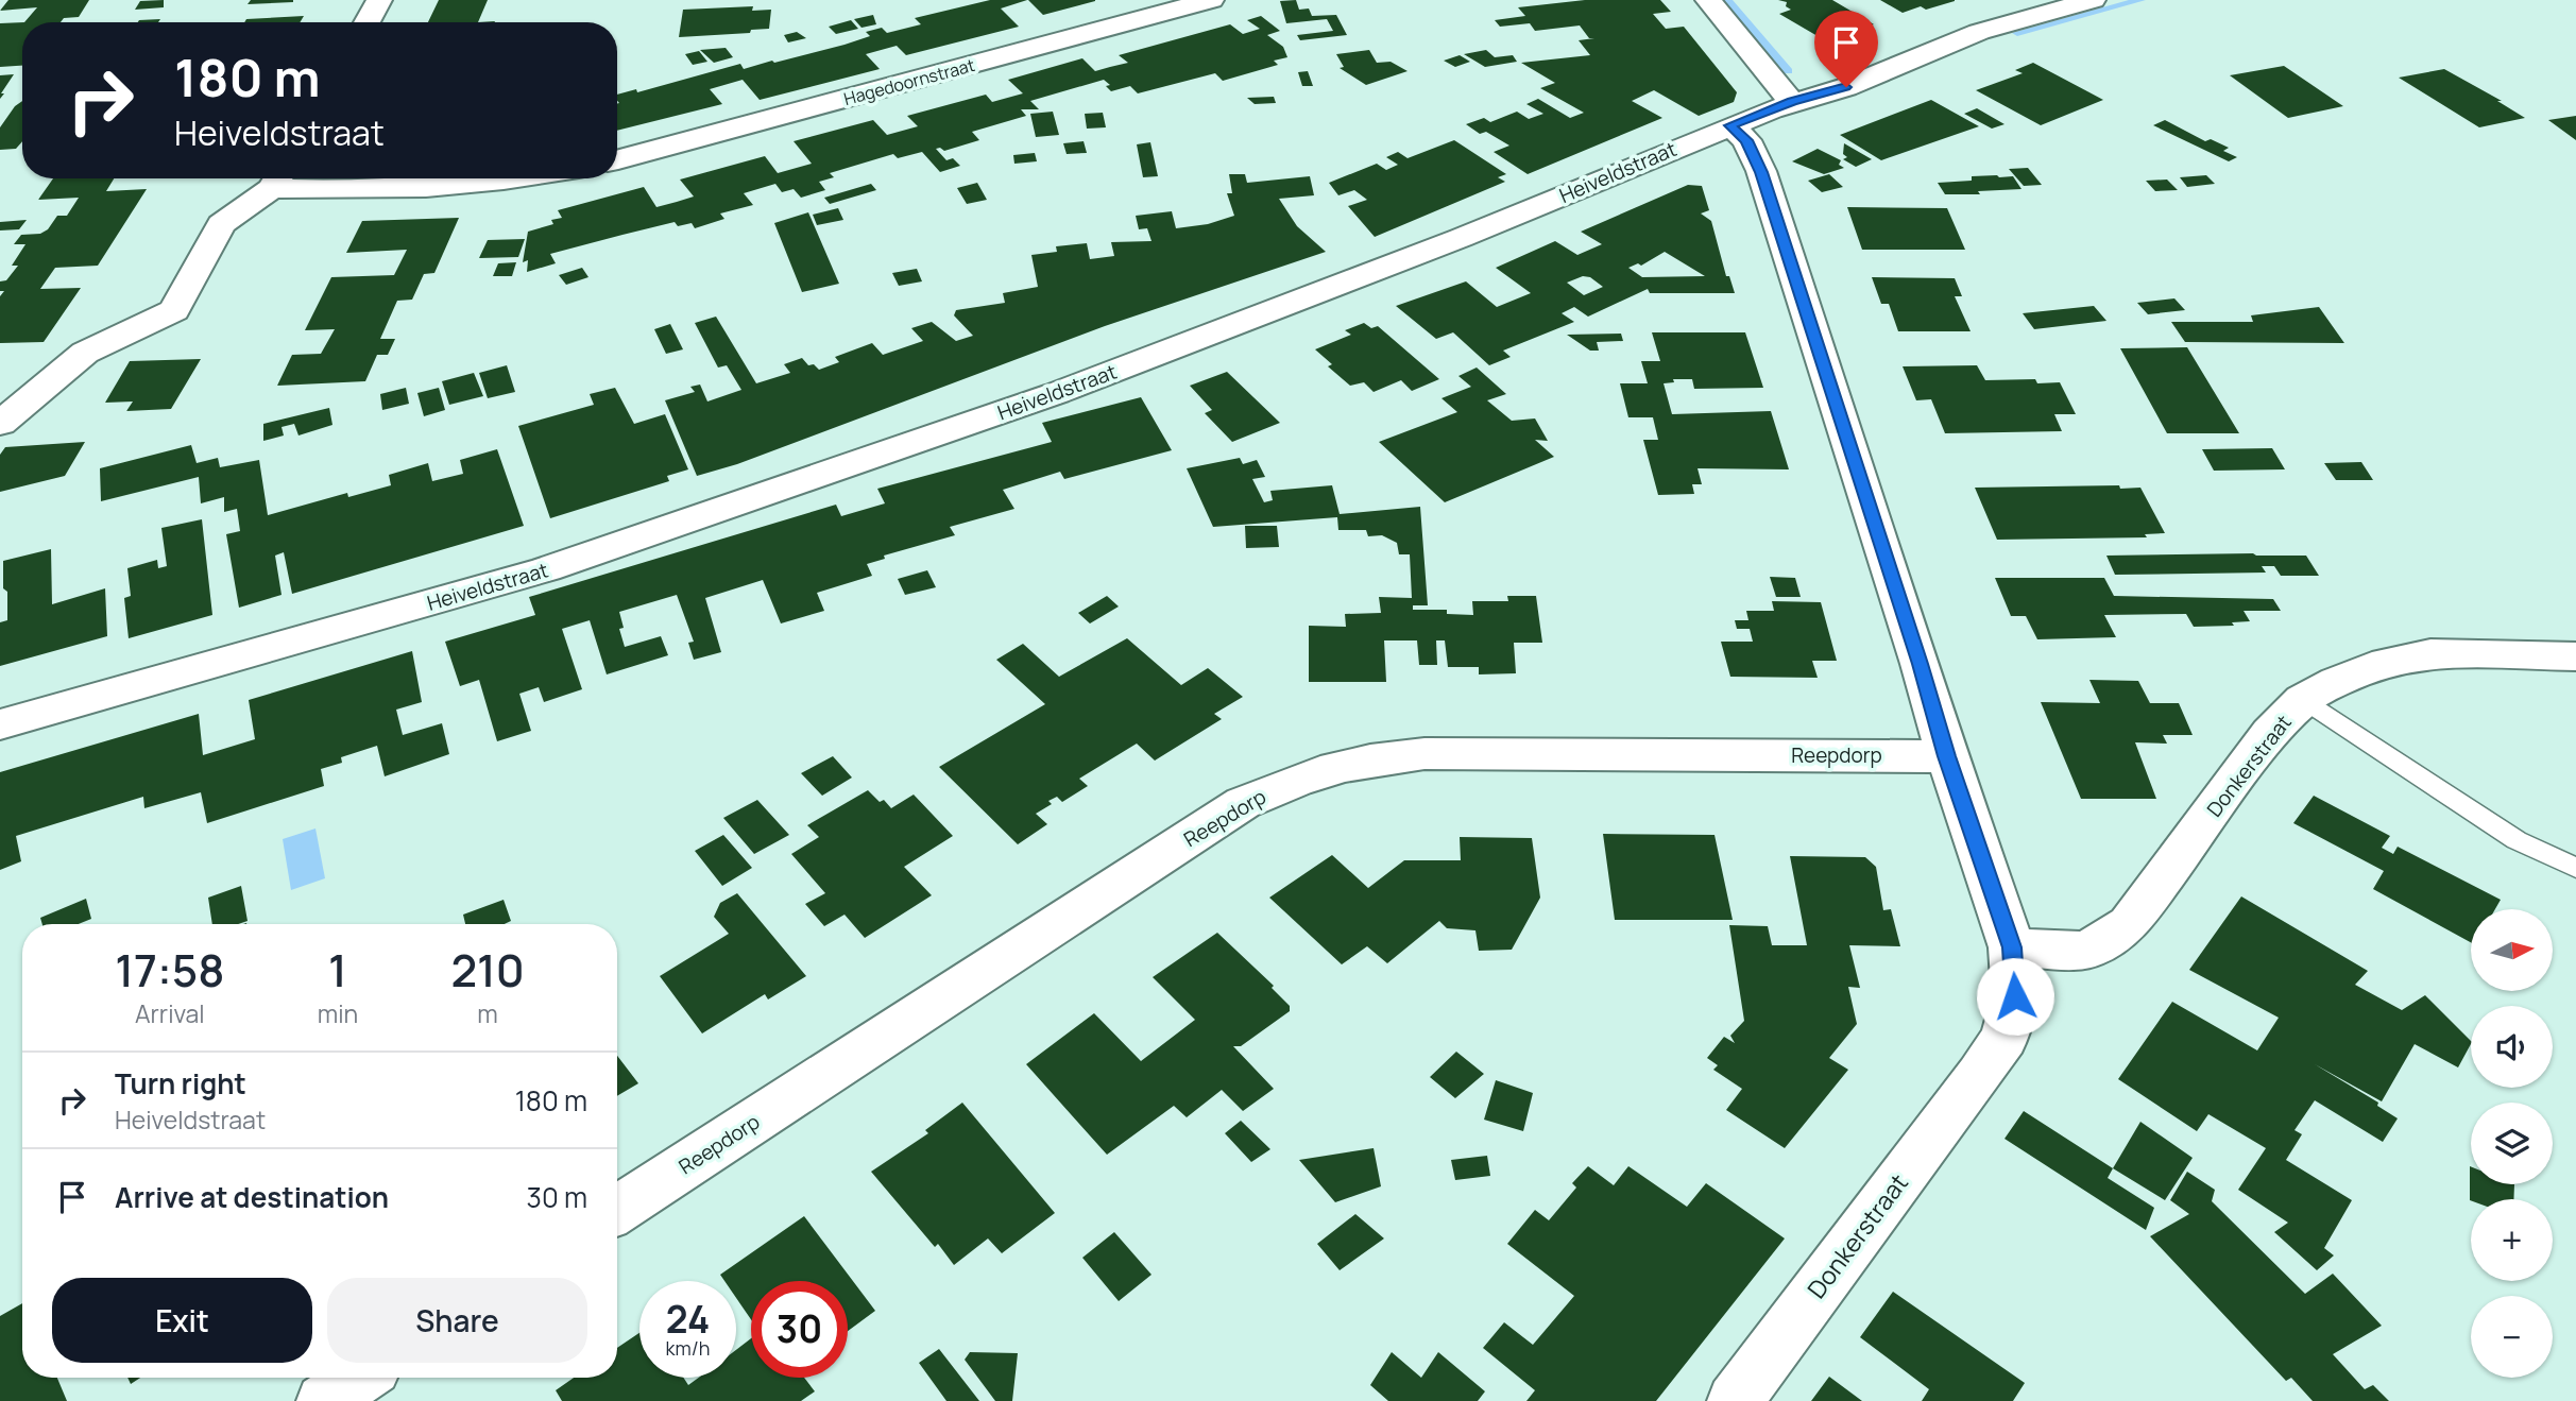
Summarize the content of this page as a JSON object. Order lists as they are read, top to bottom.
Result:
{
  "streets": {
    "street": [
      "Hagedoornstraat",
      "Heiveldstraat",
      "Reepdorp",
      "Donkerstraat"
    ]
  },
  "crossings": [
    ["Heiveldstraat", "Donkerstraat"],
    ["Reepdorp", "Donkerstraat"]
  ],
  "north": "right",
  "page": {
    "turn": ["180 m", "Heiveldstraat"],
    "map_buttons": ["+", "−"],
    "eta": [
      "17:58",
      "Arrival",
      "1",
      "min",
      "210",
      "m"
    ],
    "list": [
      {
        "name": "Turn right",
        "note": "Heiveldstraat",
        "value": "180 m"
      },
      {
        "name": "Arrive at destination",
        "value": "30 m"
      }
    ],
    "buttons": ["Exit", "Share"],
    "speed": "24 km/h",
    "limit": "30"
  }
}
